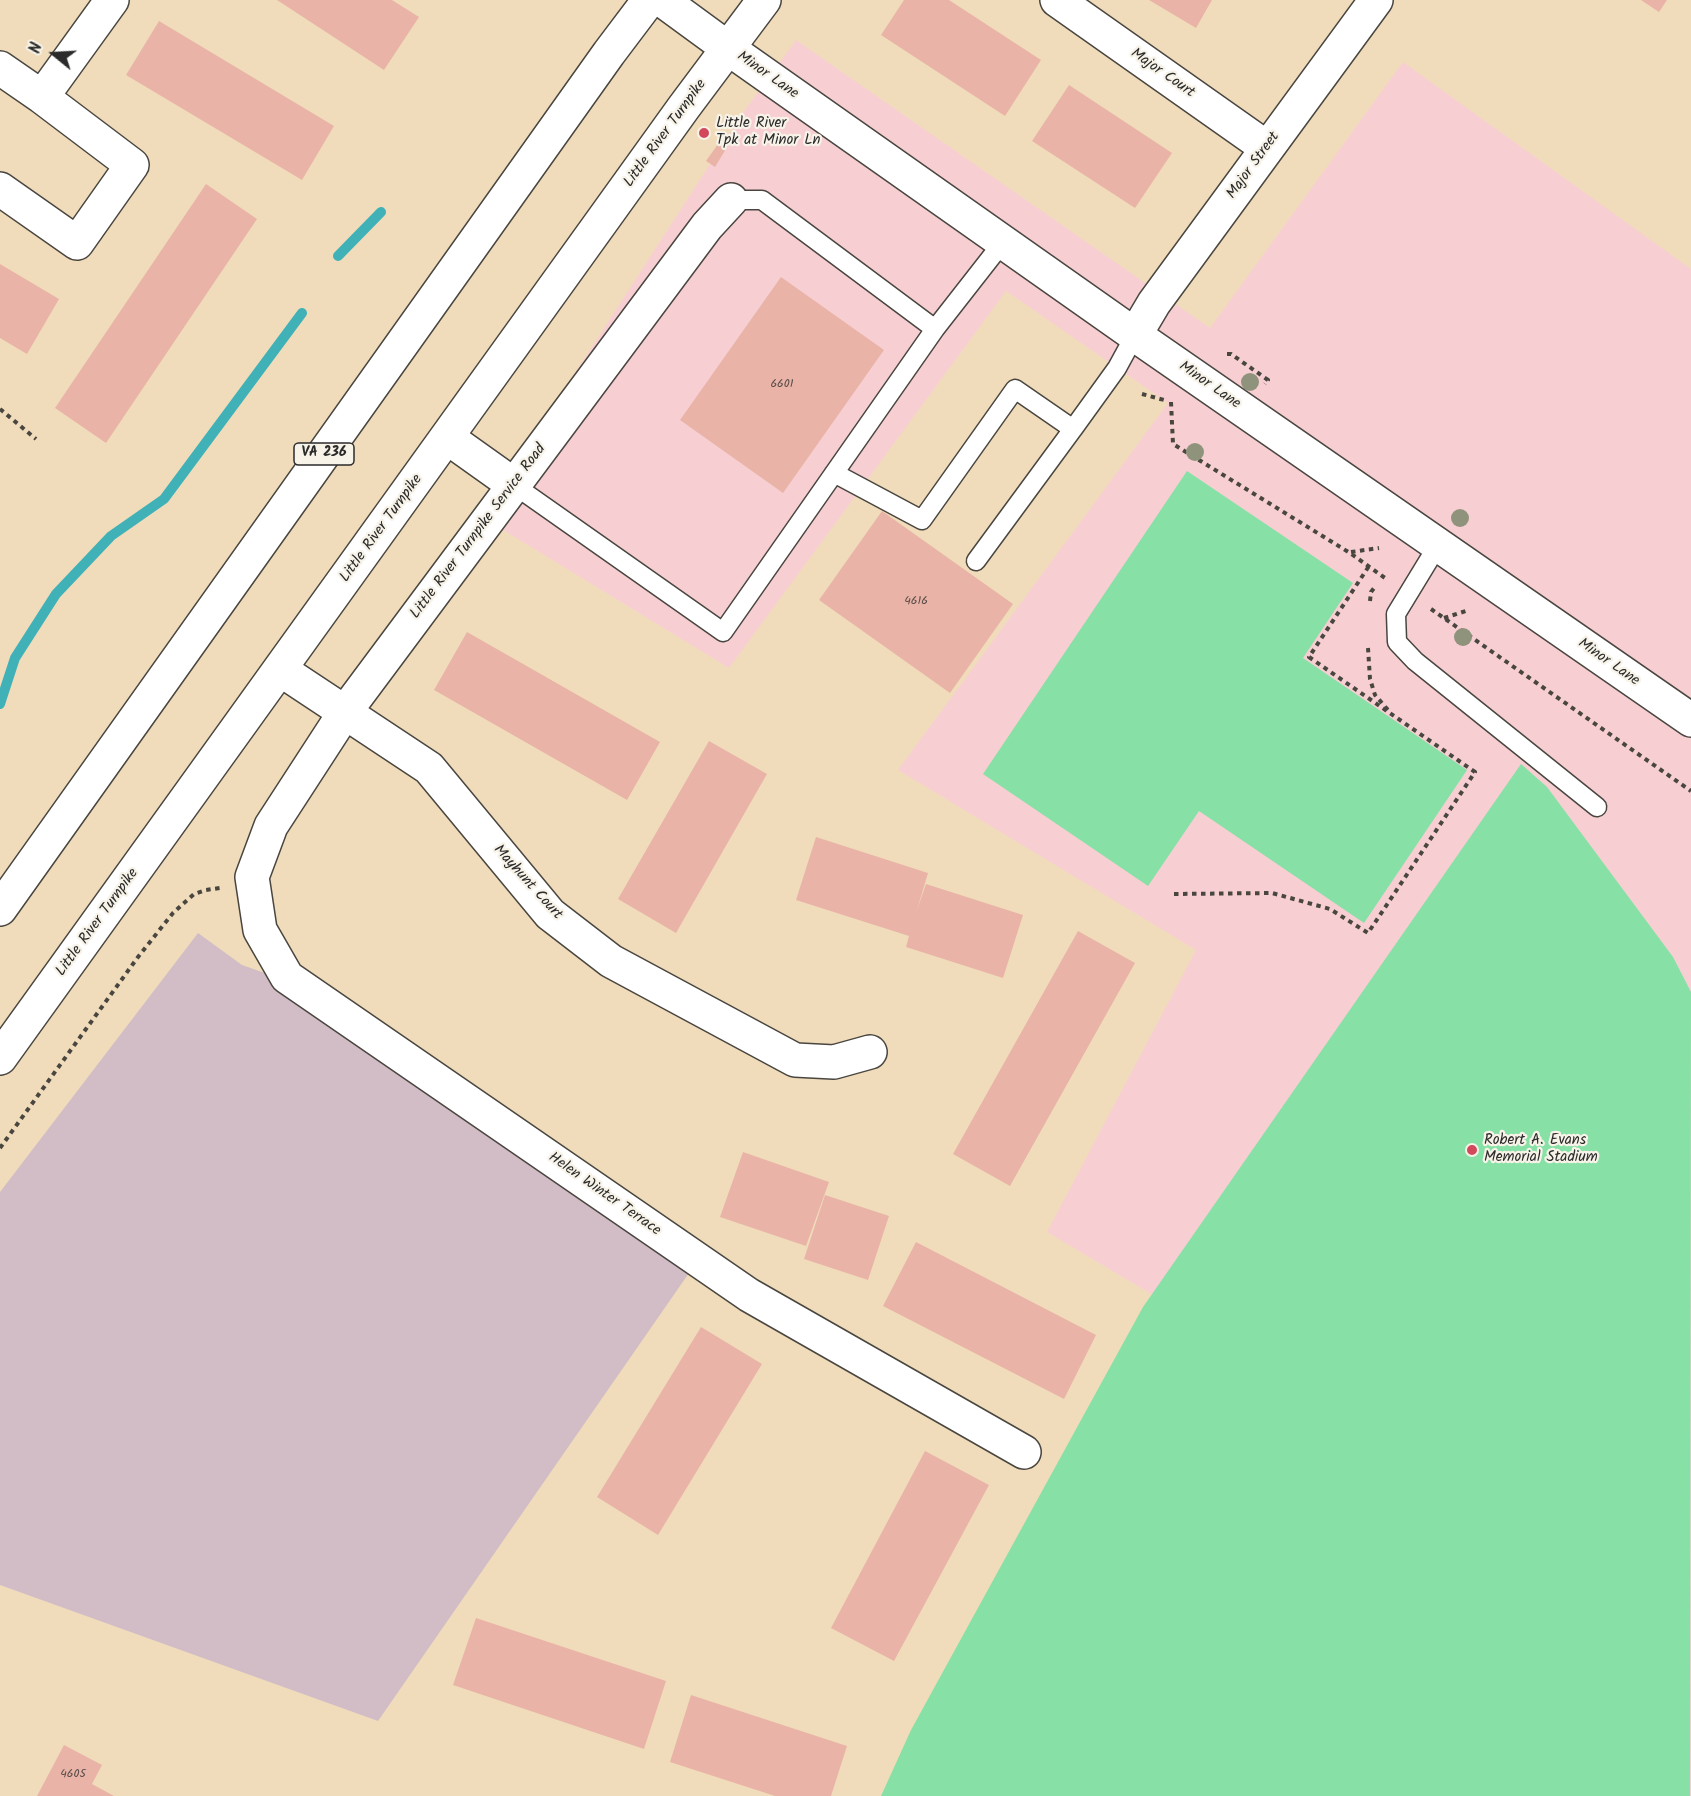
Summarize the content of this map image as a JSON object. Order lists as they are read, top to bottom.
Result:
{
  "streets": {
    "street": [
      "Major Court",
      "Minor Lane",
      "Little River Turnpike",
      "Major Street",
      "VA 236",
      "Little River Turnpike Service Road",
      "Mayhunt Court",
      "Helen Winter Terrace"
    ]
  },
  "crossings": [
    ["Major Court", "Major Street"],
    ["Minor Lane", "Little River Turnpike"],
    ["Minor Lane", "Major Street"],
    ["Little River Turnpike", "Mayhunt Court"],
    ["Little River Turnpike Service Road", "Mayhunt Court"],
    ["Little River Turnpike Service Road", "Helen Winter Terrace"]
  ],
  "places": ["Little River Tpk at Minor Ln", "Robert A. Evans Memorial Stadium"],
  "house_numbers": ["6601", "4616", "4605"],
  "north": "left"
}
